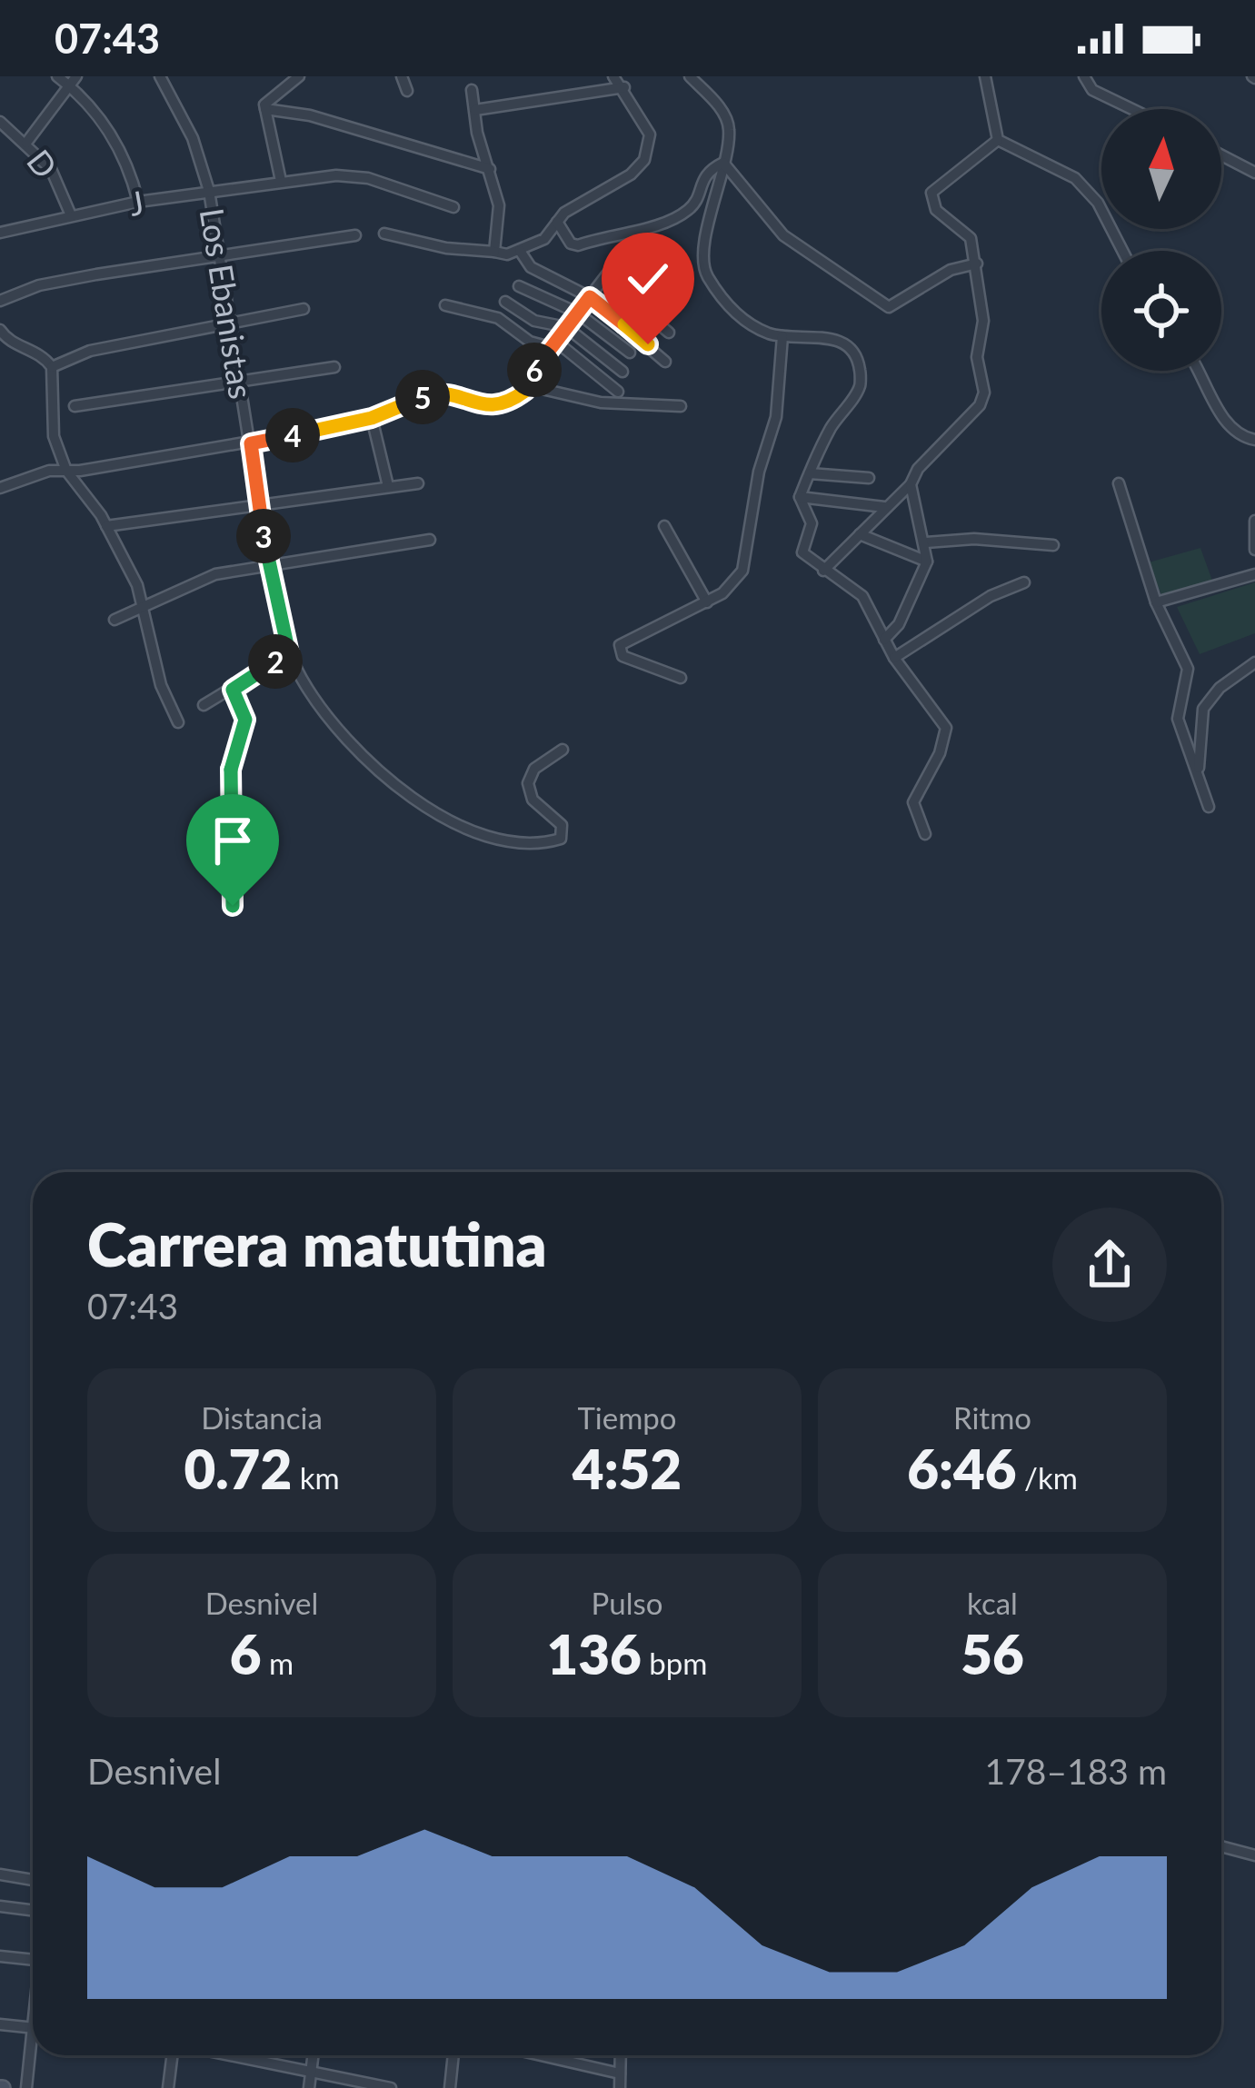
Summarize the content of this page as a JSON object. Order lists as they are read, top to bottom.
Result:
{
  "streets": {
    "street": ["D", "J", "Los Ebanistas"]
  },
  "crossings": [
    ["D", "J"],
    ["J", "Los Ebanistas"]
  ],
  "north": "top",
  "page": {
    "status": "07:43",
    "pins": [
      "6",
      "5",
      "4",
      "3",
      "2"
    ],
    "heading": ["Carrera matutina", "07:43"],
    "stats": [
      ["Distancia", "0.72 km"],
      ["Tiempo", "4:52"],
      ["Ritmo", "6:46 /km"],
      ["Desnivel", "6 m"],
      ["Pulso", "136 bpm"],
      ["kcal", "56"]
    ],
    "chart": ["Desnivel", "178–183 m"]
  }
}
